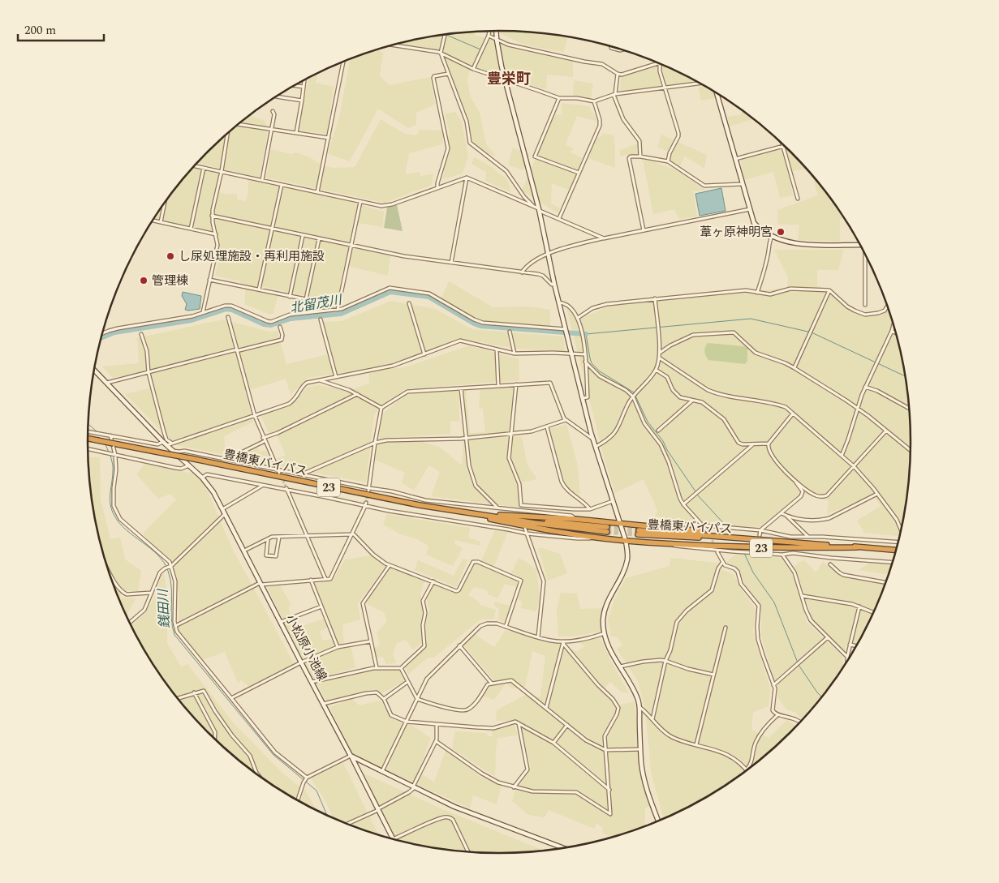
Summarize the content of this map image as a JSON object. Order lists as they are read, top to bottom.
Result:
{
  "streets": {
    "highway": ["豊橋東バイパス", "23"],
    "street": ["小松原小池線"]
  },
  "crossings": [
    ["豊橋東バイパス", "23"]
  ],
  "districts": ["豊栄町"],
  "water": ["北留茂川", "銭田川"],
  "places": ["葦ヶ原神明宮", "し尿処理施設・再利用施設", "管理棟"],
  "scale_bar": "200 m"
}
